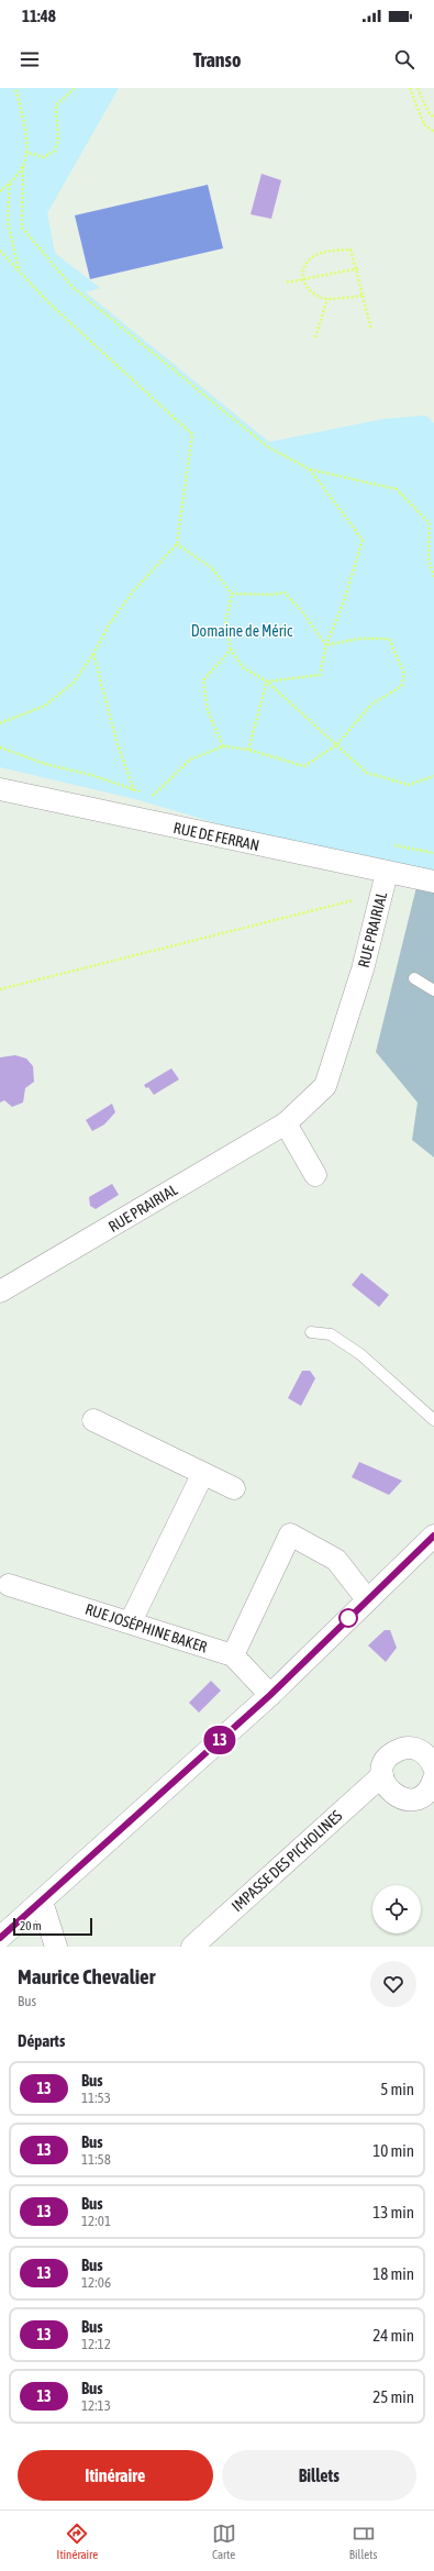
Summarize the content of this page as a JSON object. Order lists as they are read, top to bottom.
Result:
{
  "streets": {
    "street": [
      "RUE DE FERRAN",
      "RUE PRAIRIAL",
      "RUE JOSÉPHINE BAKER",
      "IMPASSE DES PICHOLINES"
    ]
  },
  "crossings": [
    ["RUE DE FERRAN", "RUE PRAIRIAL"]
  ],
  "parks": ["Domaine de Méric"],
  "lines": ["bus line 13"],
  "scale_bar": "20 m",
  "page": {
    "status": "11:48",
    "header": "Transo",
    "on_map": "13",
    "scale": "20 m",
    "heading": [
      ["Maurice Chevalier", "Bus"],
      "Départs"
    ],
    "list": [
      {
        "mark": "13",
        "name": "Bus",
        "note": "11:53",
        "value": "5 min"
      },
      {
        "mark": "13",
        "name": "Bus",
        "note": "11:58",
        "value": "10 min"
      },
      {
        "mark": "13",
        "name": "Bus",
        "note": "12:01",
        "value": "13 min"
      },
      {
        "mark": "13",
        "name": "Bus",
        "note": "12:06",
        "value": "18 min"
      },
      {
        "mark": "13",
        "name": "Bus",
        "note": "12:12",
        "value": "24 min"
      },
      {
        "mark": "13",
        "name": "Bus",
        "note": "12:13",
        "value": "25 min"
      }
    ],
    "buttons": ["Itinéraire", "Billets"],
    "tabs": ["Itinéraire", "Carte", "Billets"]
  }
}
